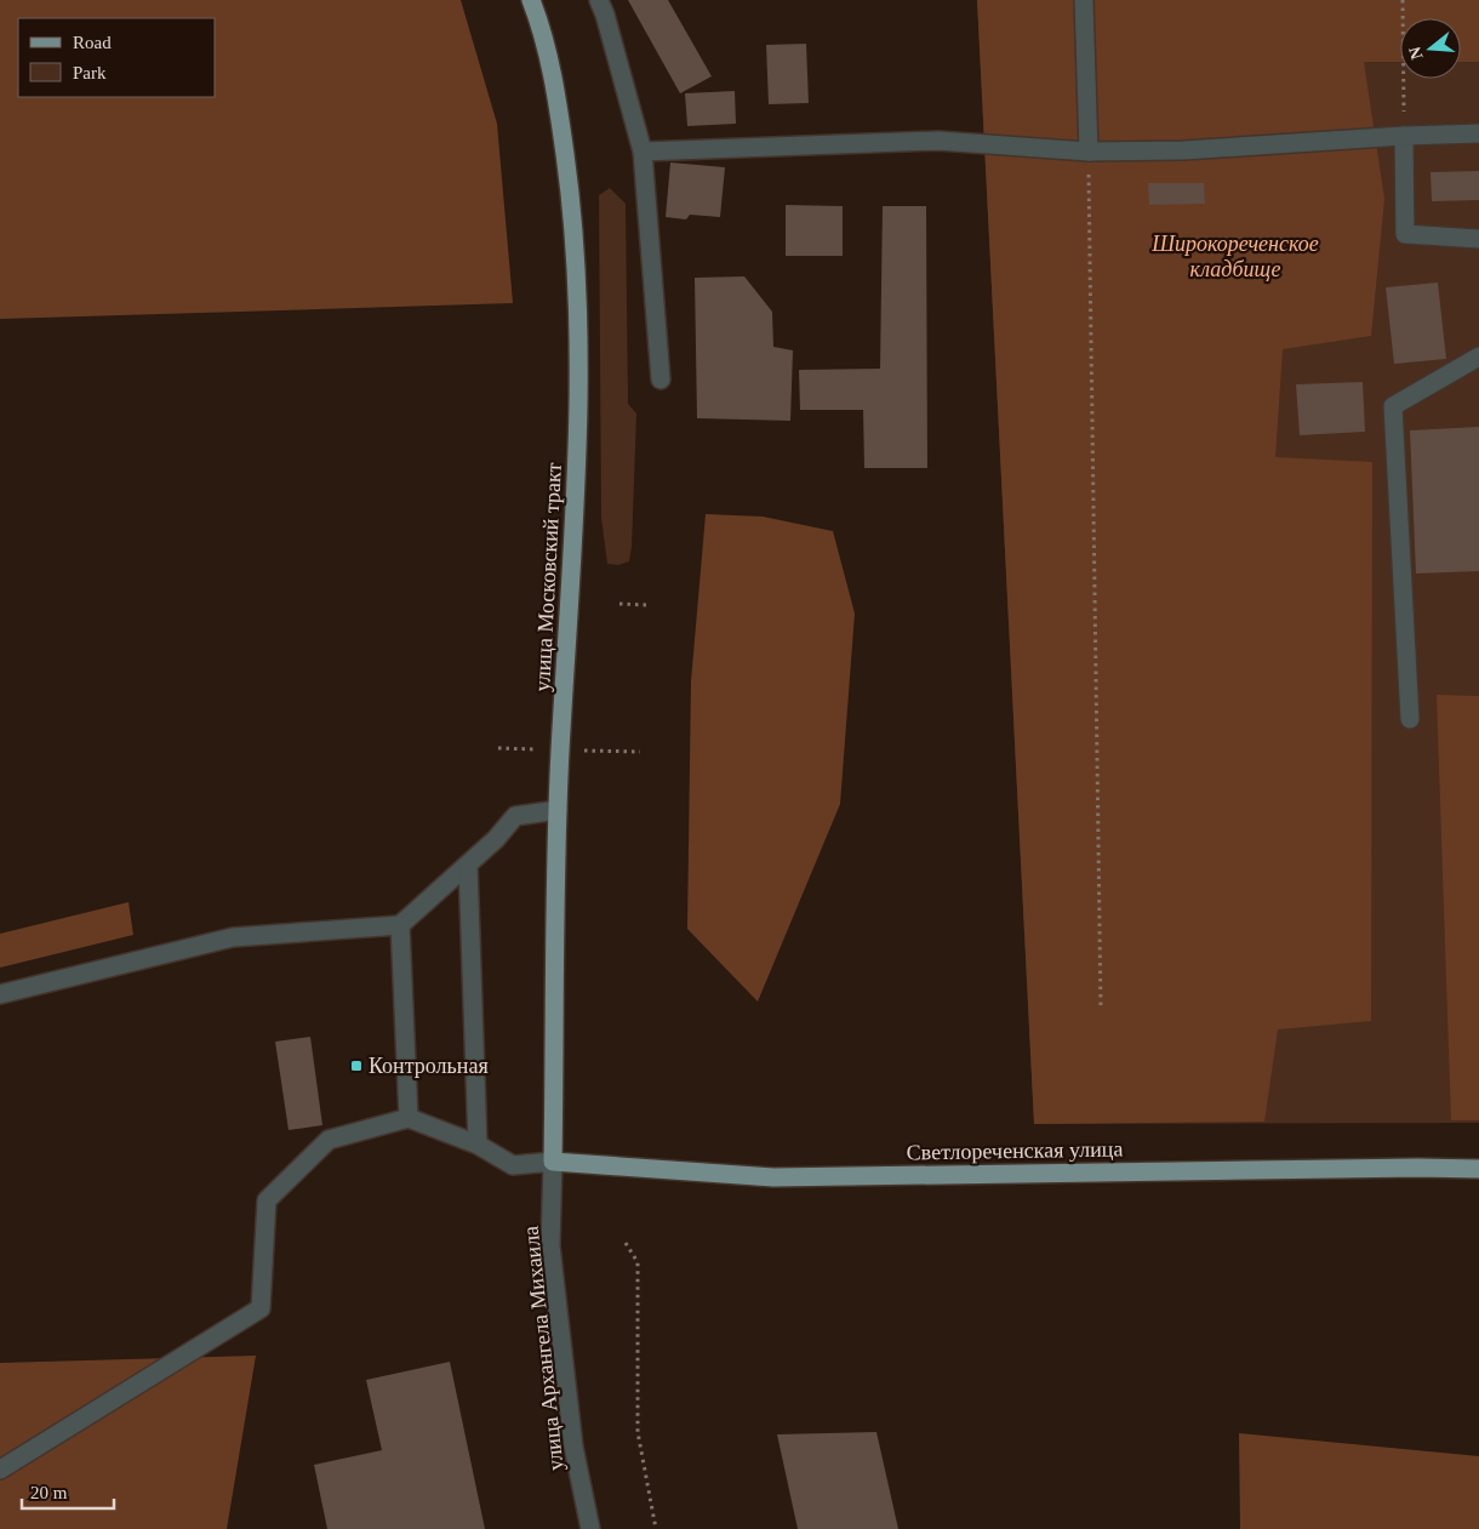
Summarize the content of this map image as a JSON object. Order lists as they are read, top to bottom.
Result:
{
  "streets": {
    "main road": ["улица Московский тракт", "Светлореченская улица"],
    "street": ["улица Архангела Михаила"]
  },
  "crossings": [
    ["улица Московский тракт", "Светлореченская улица"],
    ["улица Московский тракт", "улица Архангела Михаила"],
    ["Светлореченская улица", "улица Архангела Михаила"]
  ],
  "parks": ["Широкореченское кладбище"],
  "places": {
    "transit": ["Контрольная"]
  },
  "legend": ["Road", "Park"],
  "scale_bar": "20 m",
  "north": "left"
}
